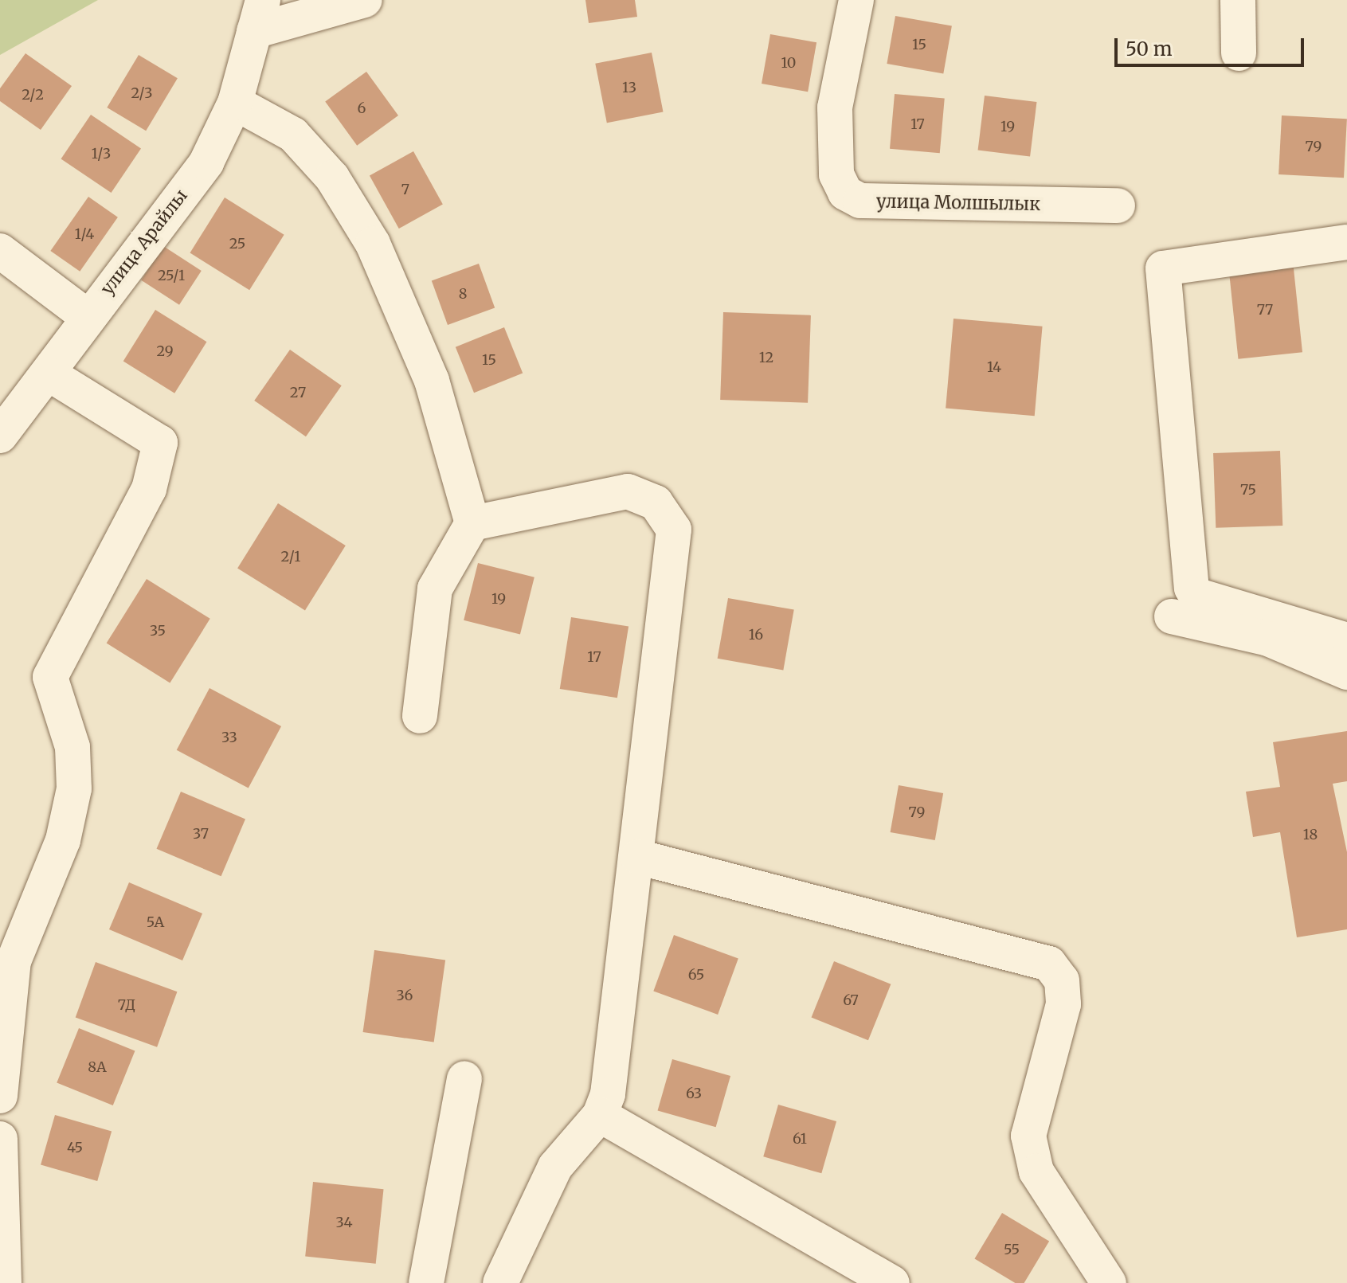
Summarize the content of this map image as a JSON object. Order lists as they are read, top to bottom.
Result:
{
  "streets": {
    "street": ["улица Молшылык", "улица Арайлы"]
  },
  "house_numbers": [
    "15",
    "10",
    "13",
    "2/3",
    "2/2",
    "6",
    "17",
    "19",
    "79",
    "1/3",
    "7",
    "1/4",
    "25",
    "25/1",
    "8",
    "77",
    "29",
    "12",
    "15",
    "14",
    "27",
    "75",
    "2/1",
    "19",
    "35",
    "16",
    "17",
    "33",
    "79",
    "37",
    "18",
    "5А",
    "65",
    "36",
    "67",
    "7Д",
    "8А",
    "63",
    "61",
    "45",
    "34",
    "55"
  ],
  "scale_bar": "50 m"
}
